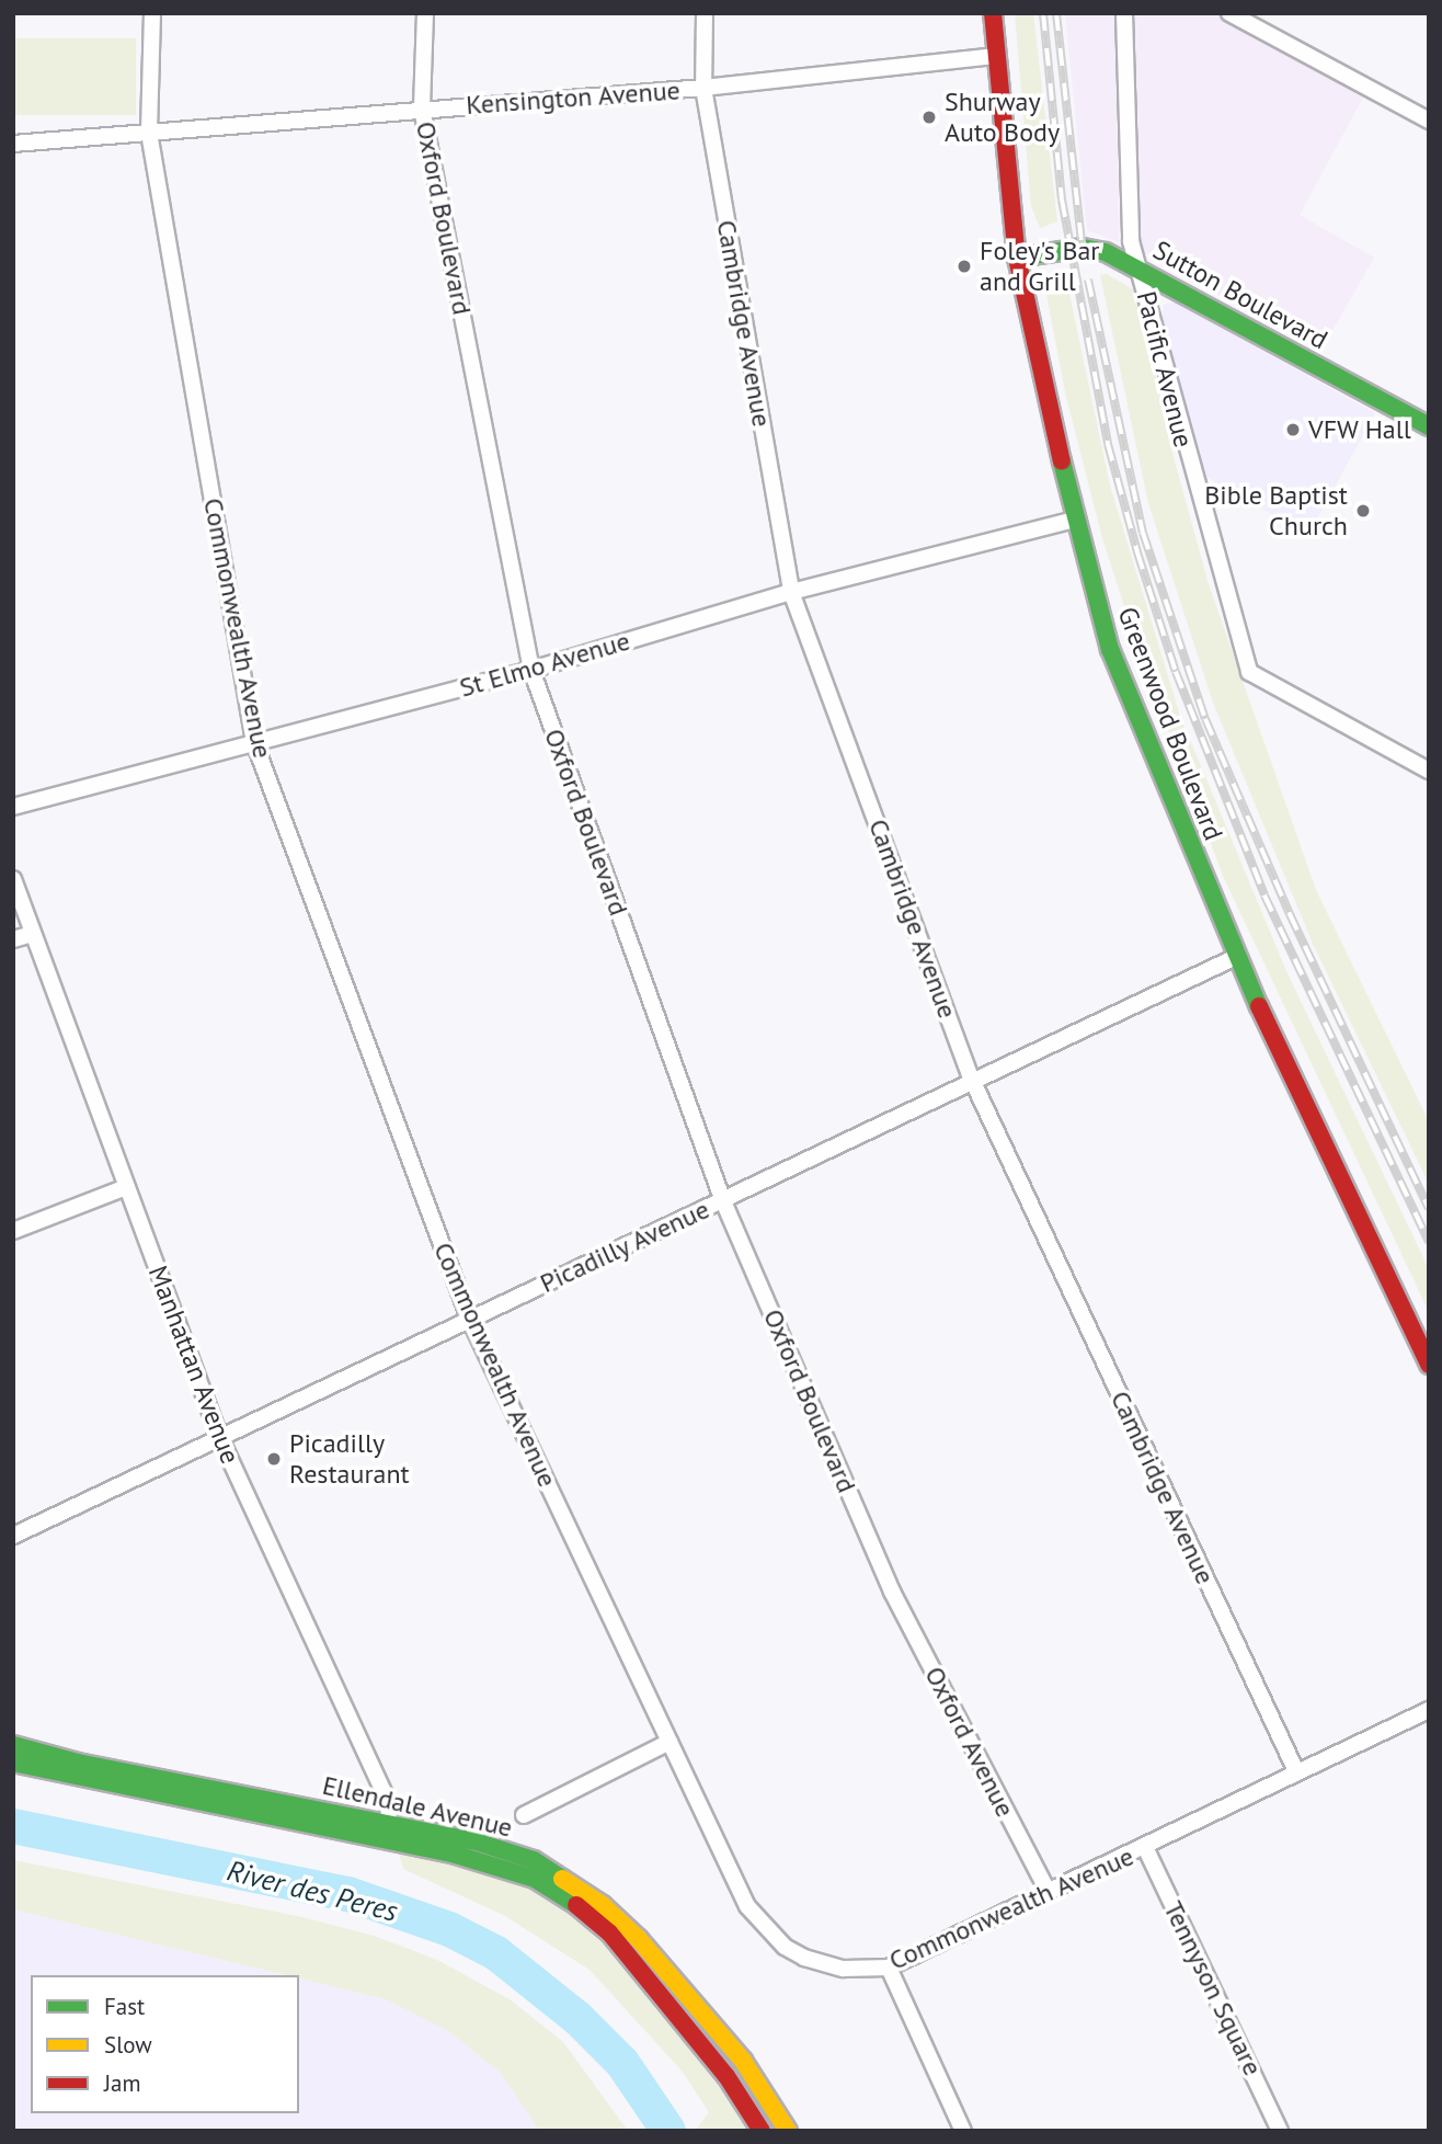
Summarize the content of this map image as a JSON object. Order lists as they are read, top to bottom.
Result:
{
  "streets": {
    "street": [
      "Kensington Avenue",
      "Oxford Boulevard",
      "Sutton Boulevard",
      "Cambridge Avenue",
      "Pacific Avenue",
      "Commonwealth Avenue",
      "St Elmo Avenue",
      "Greenwood Boulevard",
      "Picadilly Avenue",
      "Manhattan Avenue",
      "Oxford Avenue",
      "Ellendale Avenue",
      "Tennyson Square"
    ]
  },
  "crossings": [
    ["Kensington Avenue", "Oxford Boulevard"],
    ["Kensington Avenue", "Cambridge Avenue"],
    ["Kensington Avenue", "Commonwealth Avenue"],
    ["Kensington Avenue", "Greenwood Boulevard"],
    ["Oxford Boulevard", "St Elmo Avenue"],
    ["Oxford Boulevard", "Picadilly Avenue"],
    ["Oxford Boulevard", "Oxford Avenue"],
    ["Sutton Boulevard", "Pacific Avenue"],
    ["Sutton Boulevard", "Greenwood Boulevard"],
    ["Cambridge Avenue", "Commonwealth Avenue"],
    ["Cambridge Avenue", "St Elmo Avenue"],
    ["Cambridge Avenue", "Picadilly Avenue"],
    ["Commonwealth Avenue", "St Elmo Avenue"],
    ["Commonwealth Avenue", "Picadilly Avenue"],
    ["Commonwealth Avenue", "Oxford Avenue"],
    ["Commonwealth Avenue", "Tennyson Square"],
    ["St Elmo Avenue", "Greenwood Boulevard"],
    ["Greenwood Boulevard", "Picadilly Avenue"],
    ["Picadilly Avenue", "Manhattan Avenue"],
    ["Manhattan Avenue", "Ellendale Avenue"]
  ],
  "water": ["River des Peres"],
  "places": [
    "Shurway Auto Body",
    "Foley's Bar and Grill",
    "VFW Hall",
    "Bible Baptist Church",
    "Picadilly Restaurant"
  ],
  "legend": ["Fast", "Slow", "Jam"]
}
